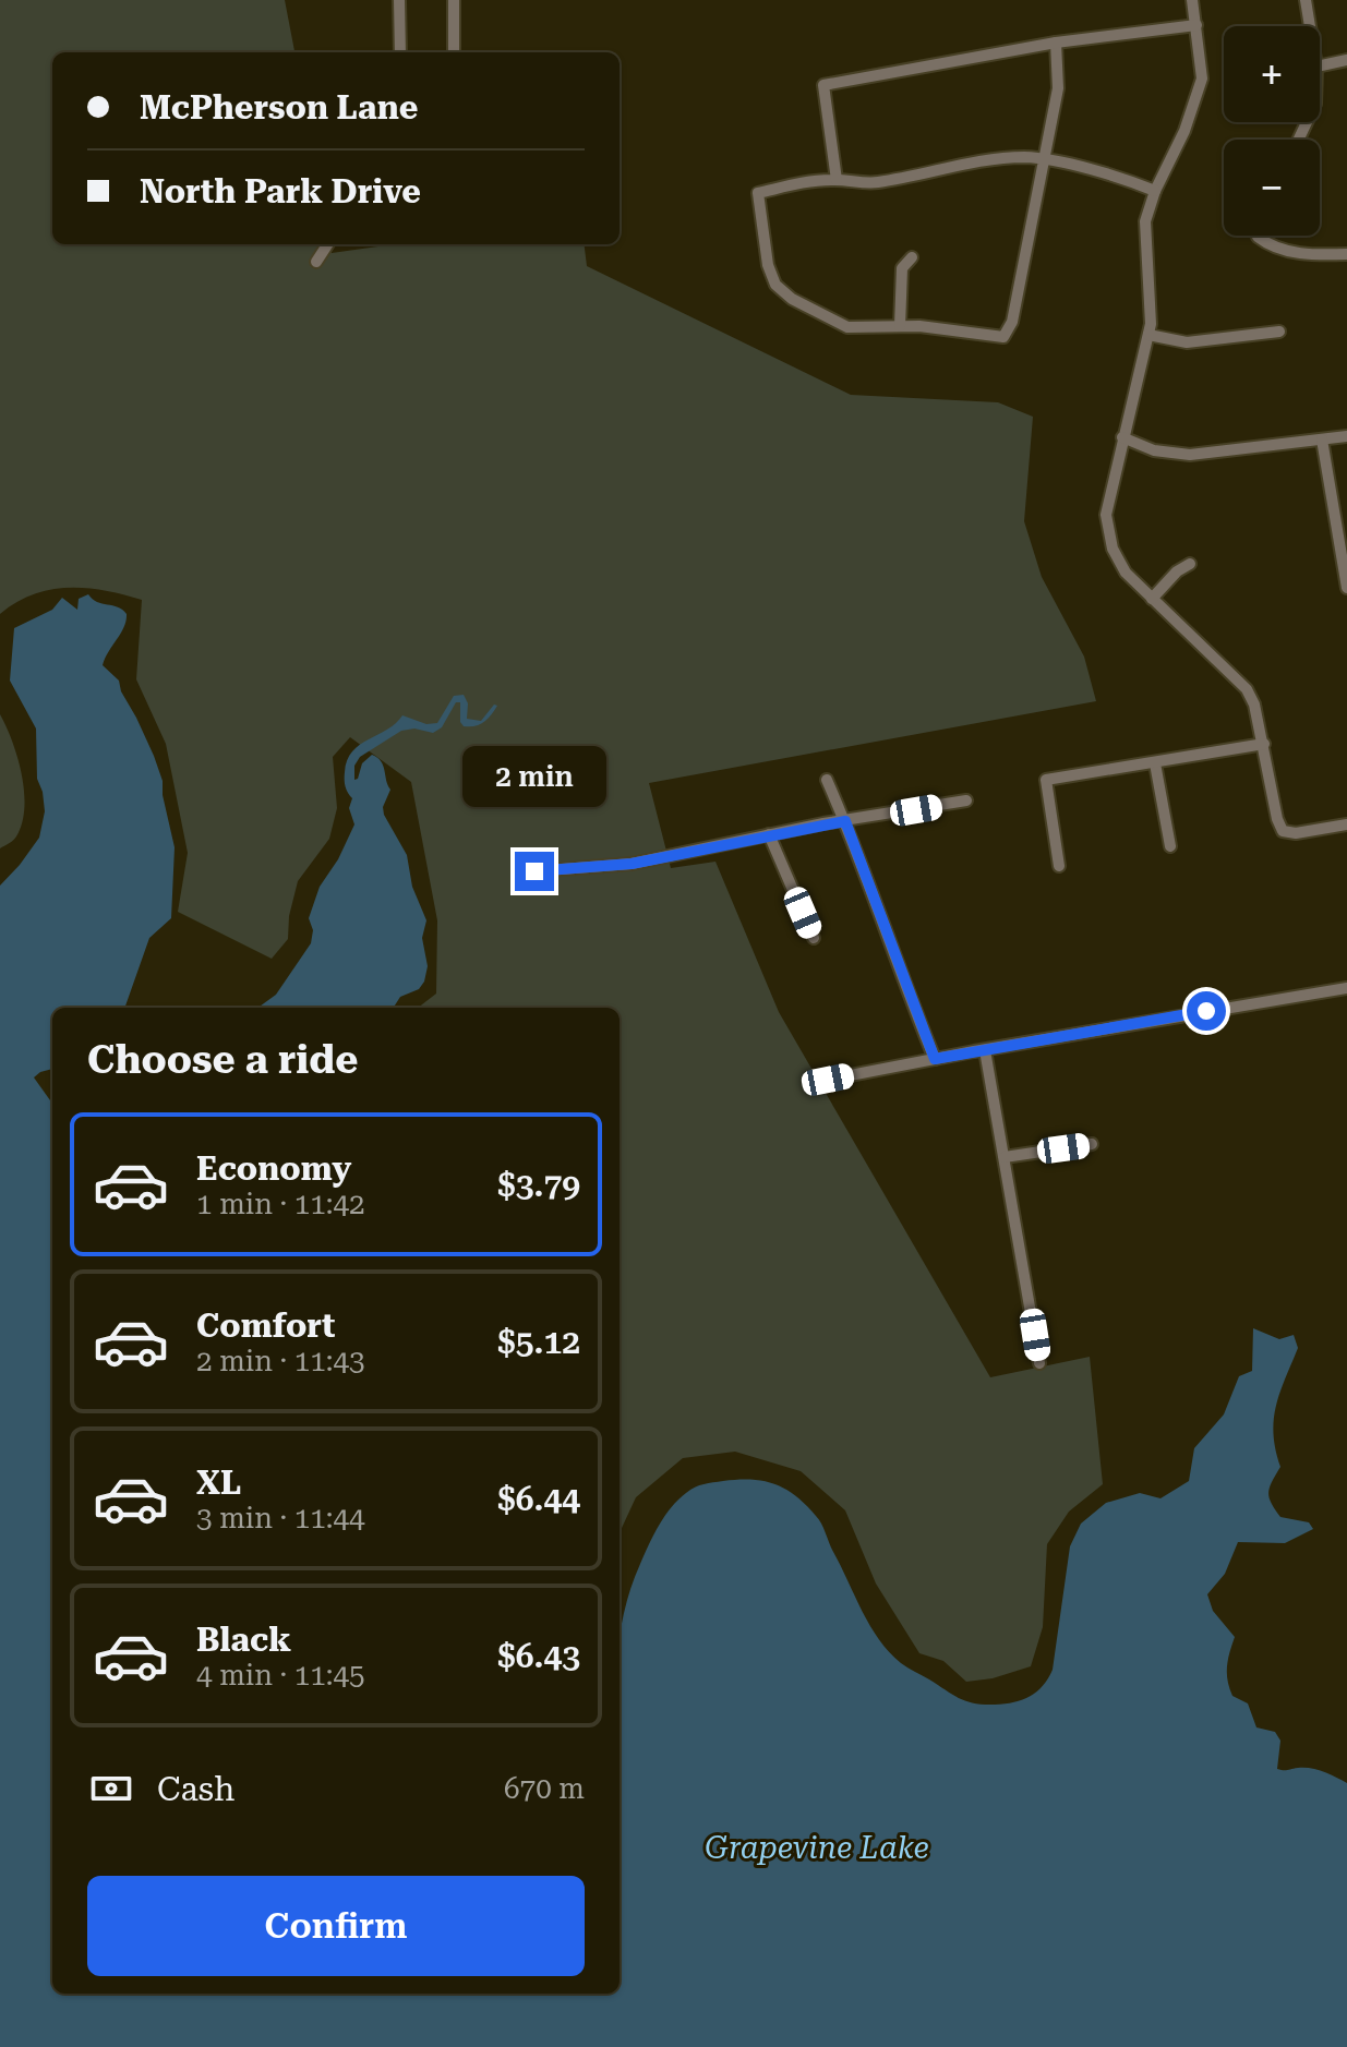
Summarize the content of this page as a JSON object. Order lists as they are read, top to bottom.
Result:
{
  "water": ["Grapevine Lake"],
  "page": {
    "map_buttons": ["+", "−"],
    "banner": ["McPherson Lane", "North Park Drive"],
    "bubble": "2 min",
    "heading": "Choose a ride",
    "list": [
      {
        "name": "Economy",
        "note": "1 min · 11:42",
        "value": "$3.79"
      },
      {
        "name": "Comfort",
        "note": "2 min · 11:43",
        "value": "$5.12"
      },
      {
        "name": "XL",
        "note": "3 min · 11:44",
        "value": "$6.44"
      },
      {
        "name": "Black",
        "note": "4 min · 11:45",
        "value": "$6.43"
      }
    ],
    "pay": ["Cash", "670 m"],
    "buttons": "Confirm"
  }
}
